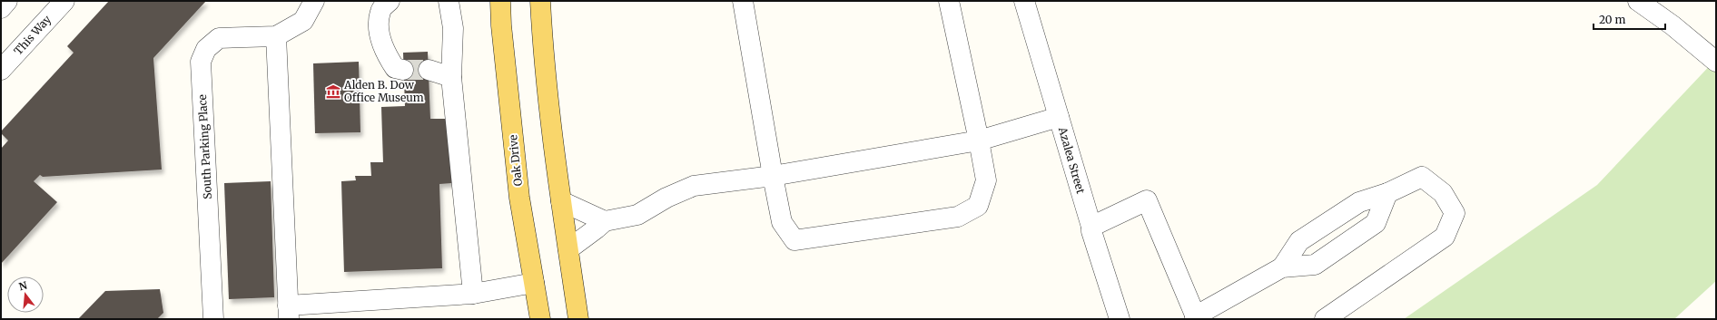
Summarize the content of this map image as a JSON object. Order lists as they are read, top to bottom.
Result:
{
  "streets": {
    "main road": ["Oak Drive"],
    "street": ["This Way", "South Parking Place", "Azalea Street"]
  },
  "places": {
    "museum": ["Alden B. Dow Office Museum"]
  },
  "scale_bar": "20 m",
  "north": "top"
}
